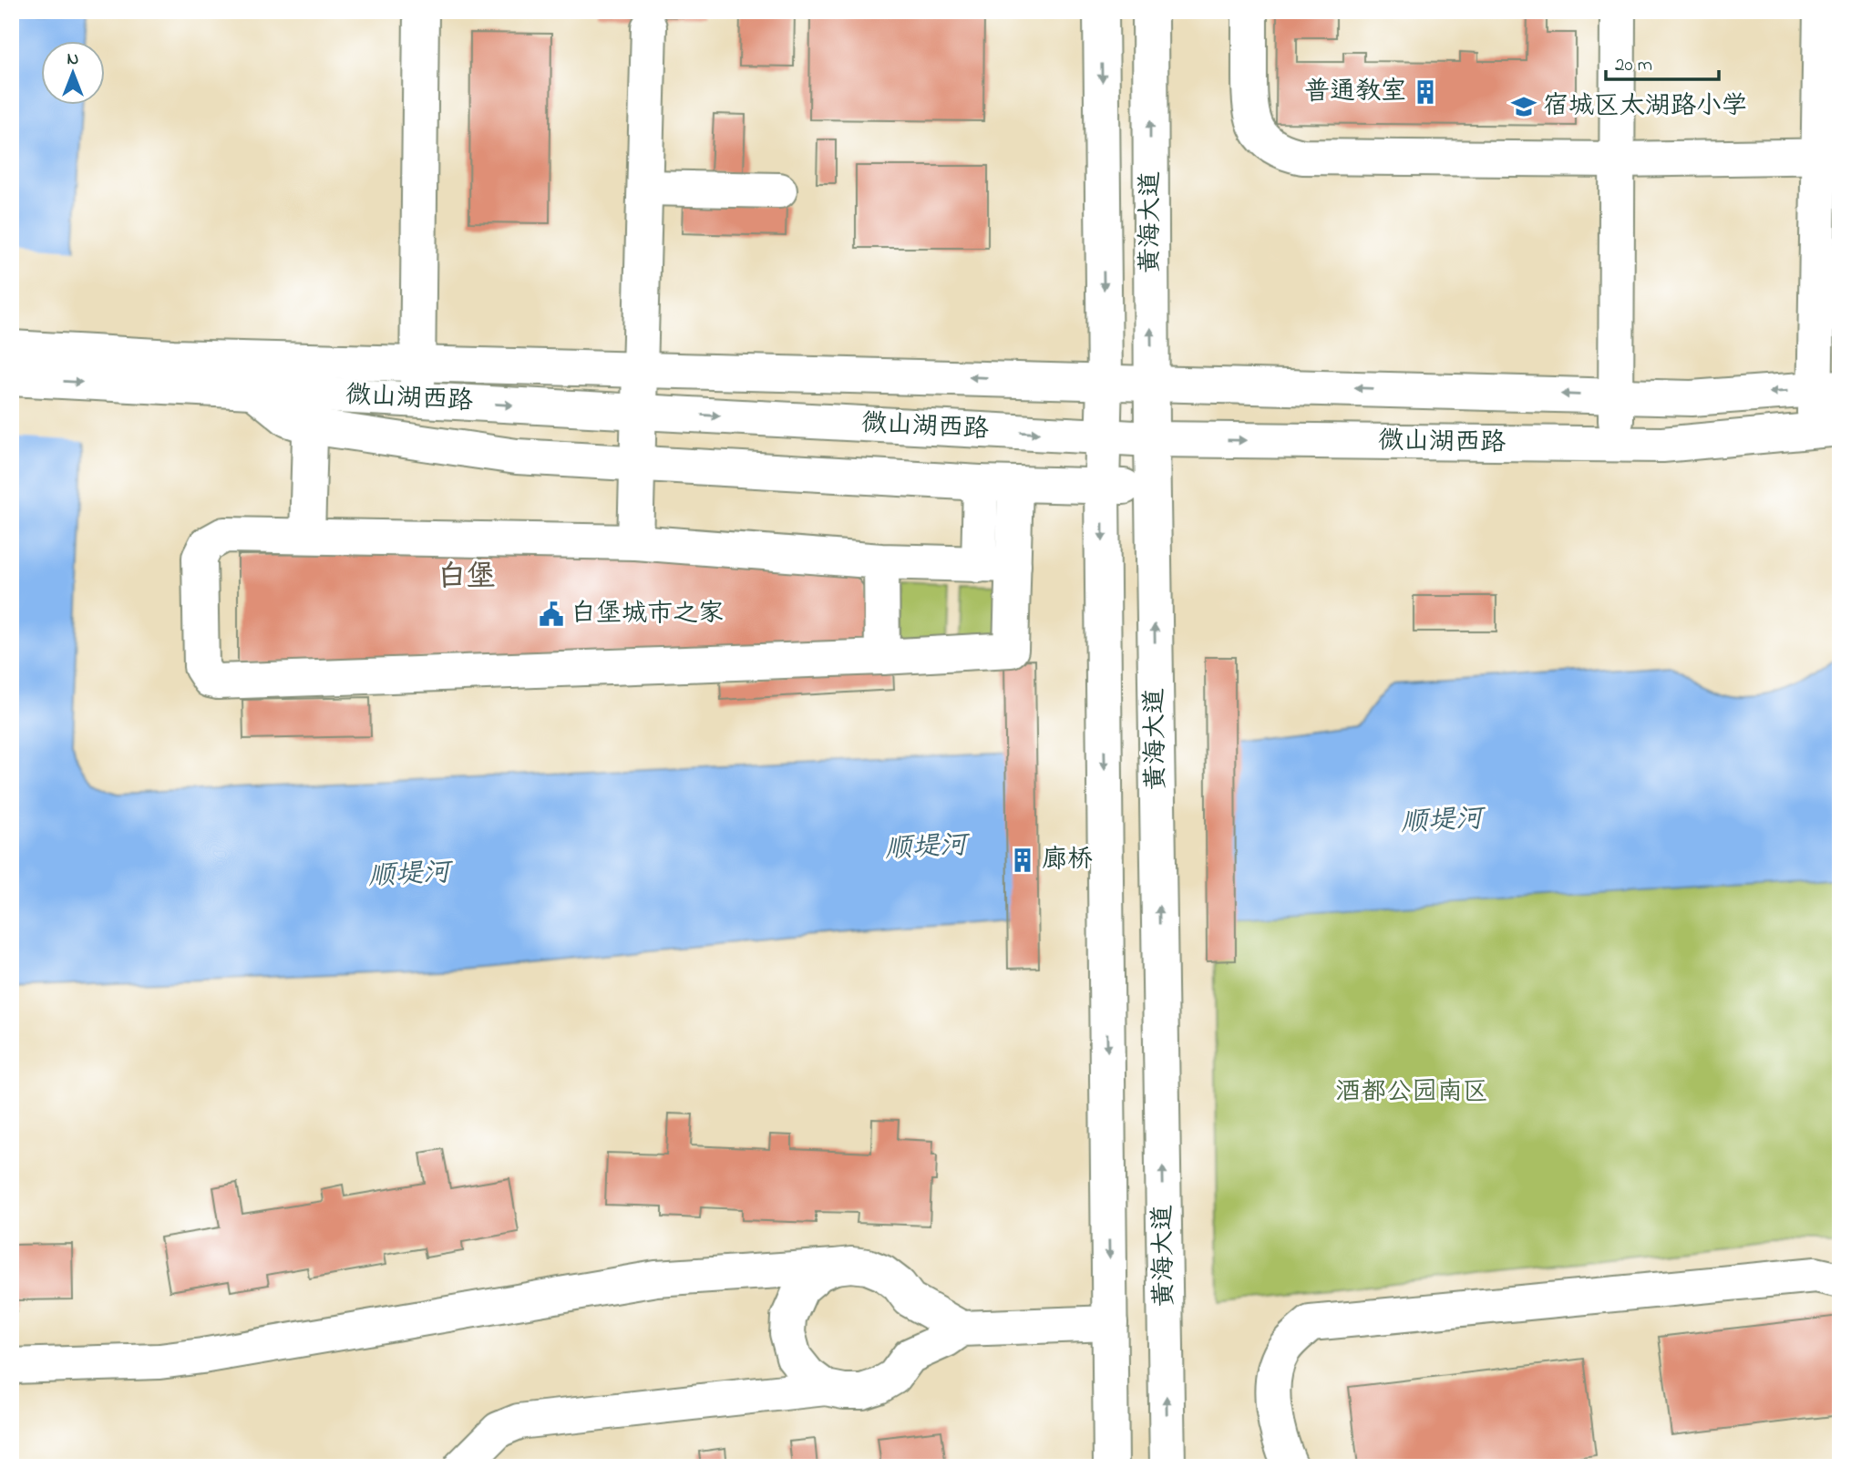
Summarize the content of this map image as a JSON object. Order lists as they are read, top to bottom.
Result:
{
  "streets": {
    "street": ["黄海大道", "微山湖西路"]
  },
  "crossings": [
    ["黄海大道", "微山湖西路"]
  ],
  "districts": ["白堡"],
  "water": ["顺堤河"],
  "parks": ["酒都公园南区"],
  "places": {
    "building": ["普通教室", "廊桥"],
    "school or university": ["宿城区太湖路小学"],
    "public building": ["白堡城市之家"]
  },
  "scale_bar": "20 m",
  "north": "top"
}
